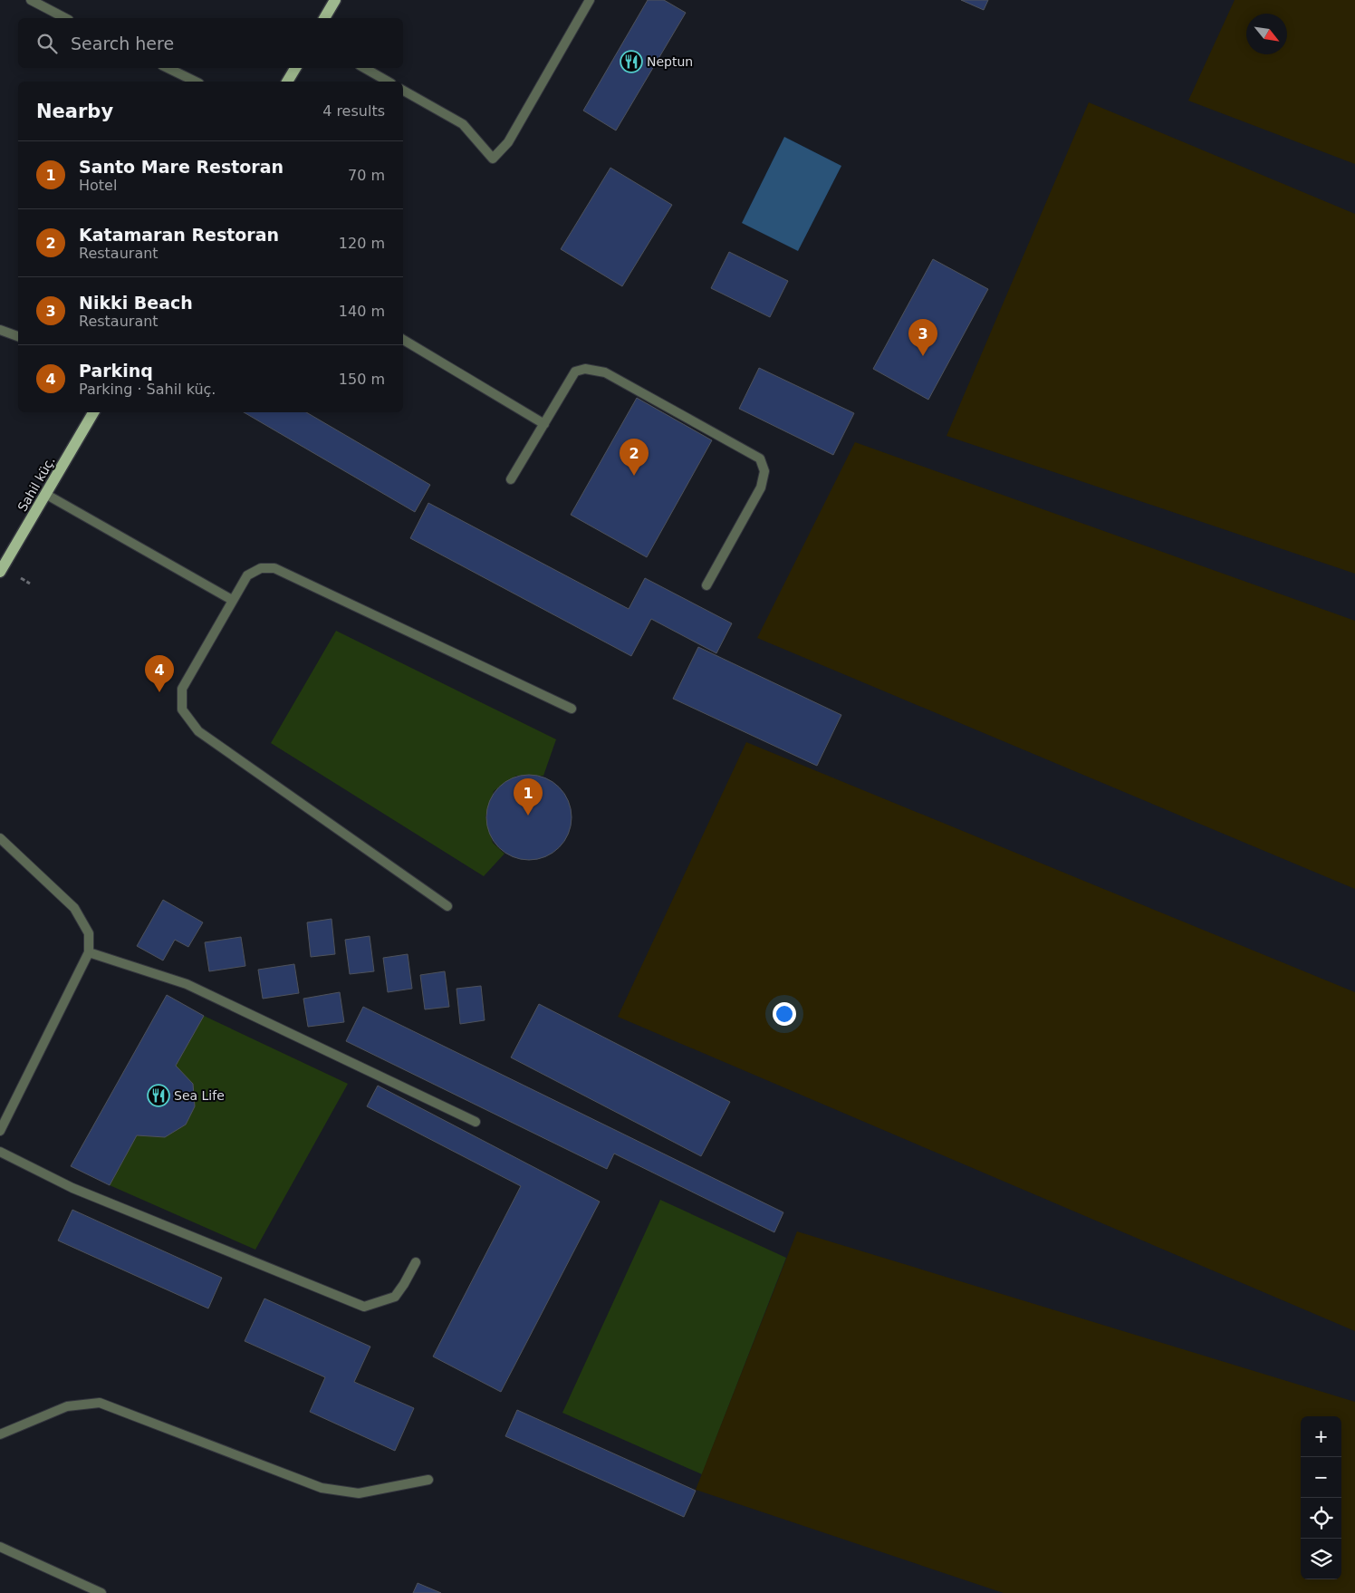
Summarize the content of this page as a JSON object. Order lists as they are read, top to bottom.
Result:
{
  "streets": {
    "main road": ["Sahil küç."]
  },
  "places": {
    "restaurant": ["Neptun", "Sea Life"]
  },
  "north": "bottom right",
  "page": {
    "search": "Search here",
    "heading": ["Nearby", "4 results"],
    "list": [
      {
        "mark": "1",
        "name": "Santo Mare Restoran",
        "note": "Hotel",
        "value": "70 m"
      },
      {
        "mark": "2",
        "name": "Katamaran Restoran",
        "note": "Restaurant",
        "value": "120 m"
      },
      {
        "mark": "3",
        "name": "Nikki Beach",
        "note": "Restaurant",
        "value": "140 m"
      },
      {
        "mark": "4",
        "name": "Parkinq",
        "note": "Parking · Sahil küç.",
        "value": "150 m"
      }
    ],
    "pins": [
      "3",
      "2",
      "4",
      "1"
    ],
    "map_buttons": ["+", "−"]
  }
}
